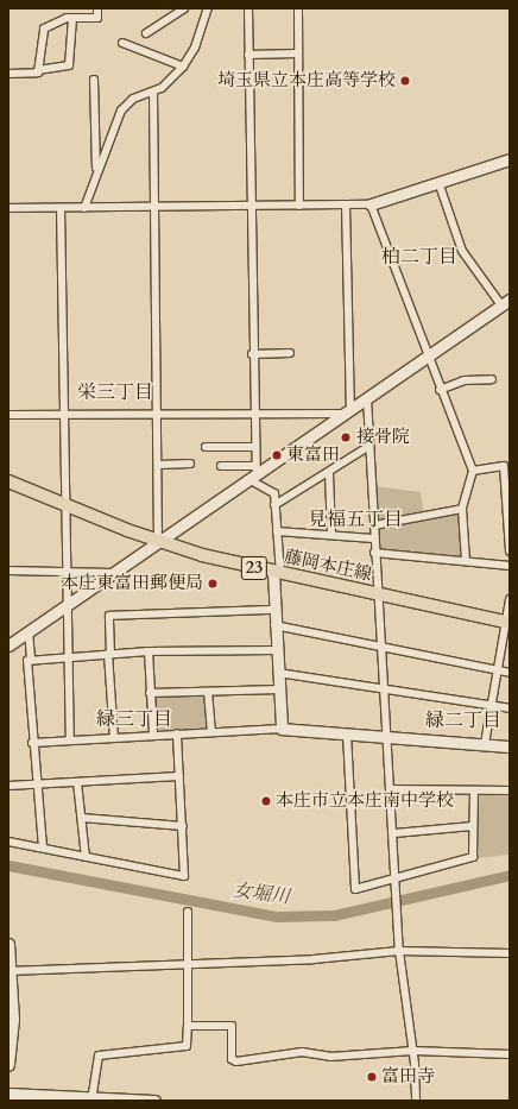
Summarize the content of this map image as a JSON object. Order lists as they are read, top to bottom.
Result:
{
  "streets": {
    "main road": ["藤岡本庄線", "23"]
  },
  "districts": [
    "柏二丁目",
    "栄三丁目",
    "見福五丁目",
    "緑三丁目",
    "緑二丁目"
  ],
  "water": ["女堀川"],
  "places": [
    "埼玉県立本庄高等学校",
    "接骨院",
    "東富田",
    "本庄東富田郵便局",
    "本庄市立本庄南中学校",
    "富田寺"
  ]
}
